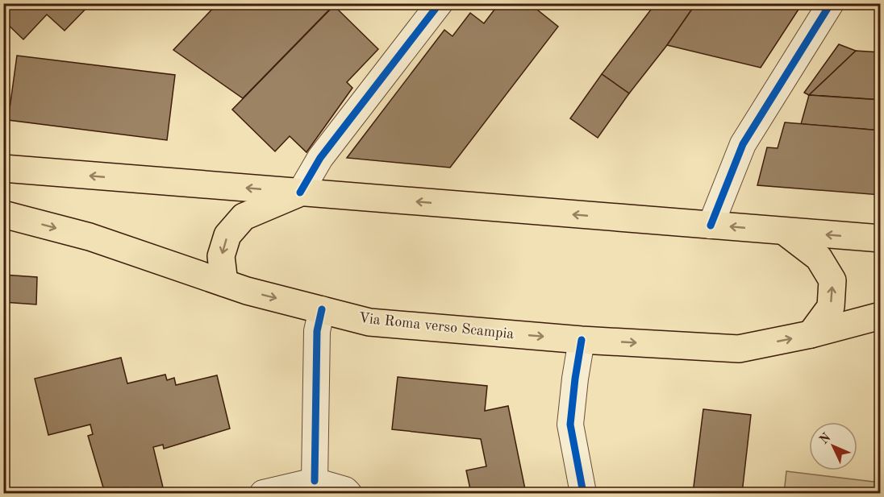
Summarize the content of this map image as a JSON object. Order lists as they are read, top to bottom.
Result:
{
  "streets": {
    "main road": ["Via Roma verso Scampia"]
  },
  "north": "top left"
}
